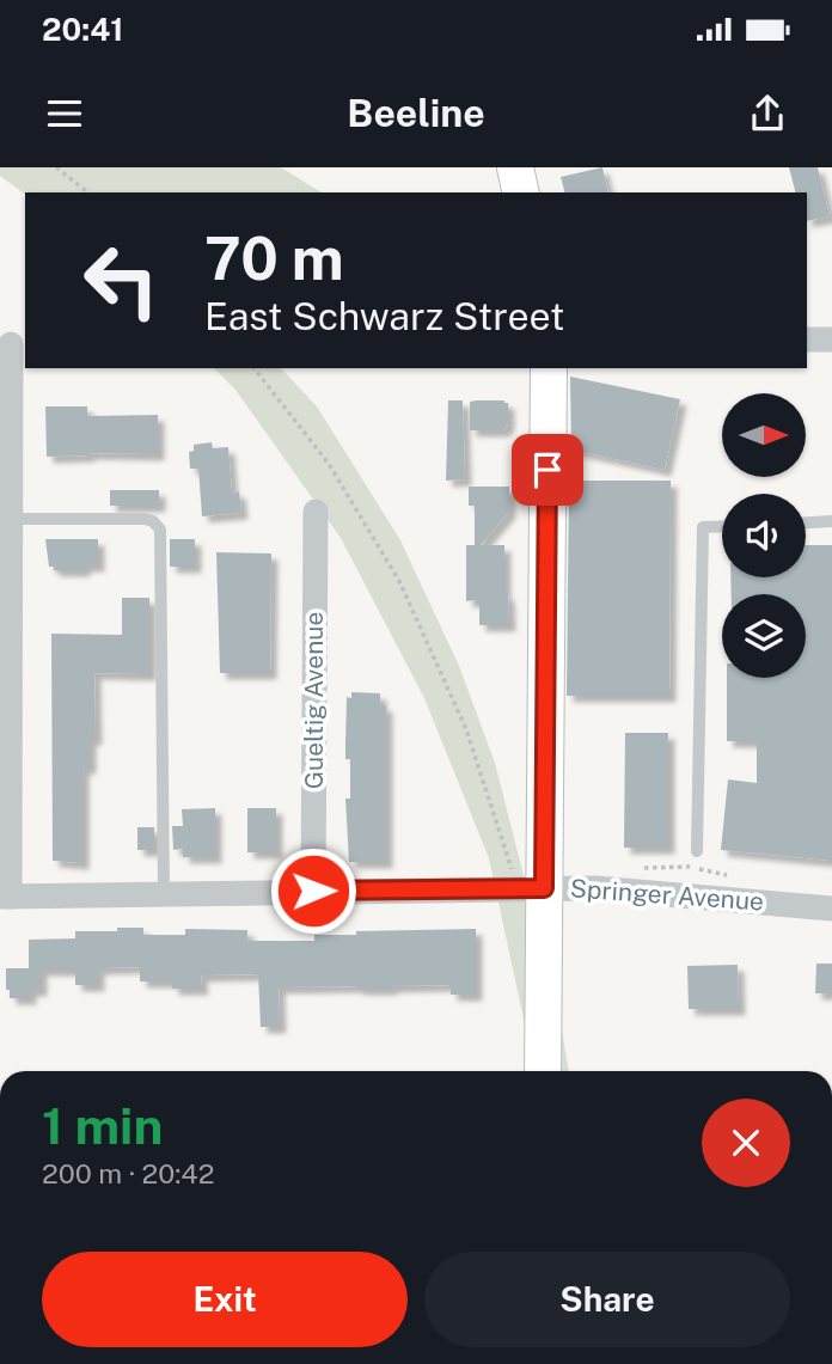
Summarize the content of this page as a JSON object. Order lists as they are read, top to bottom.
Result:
{
  "streets": {
    "street": ["Gueltig Avenue", "Springer Avenue"]
  },
  "crossings": [
    ["Gueltig Avenue", "Springer Avenue"]
  ],
  "north": "right",
  "page": {
    "status": "20:41",
    "header": "Beeline",
    "turn": ["70 m", "East Schwarz Street"],
    "heading": ["1 min", "200 m · 20:42"],
    "buttons": ["Exit", "Share"]
  }
}
